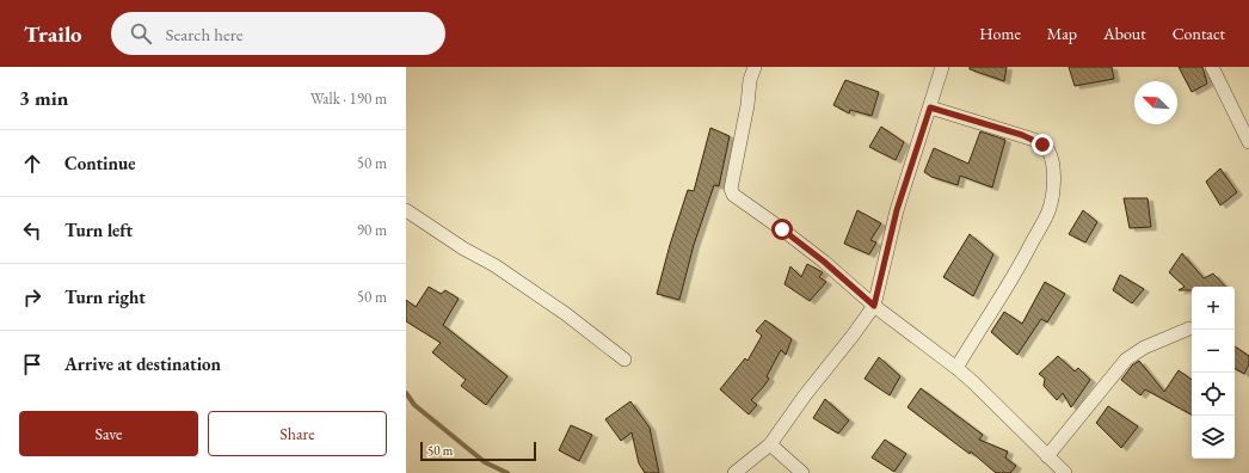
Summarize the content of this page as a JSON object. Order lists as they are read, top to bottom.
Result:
{
  "scale_bar": "50 m",
  "north": "top left",
  "page": {
    "header": "Trailo",
    "search": "Search here",
    "nav": [
      "Home",
      "Map",
      "About",
      "Contact"
    ],
    "heading": ["3 min", "Walk · 190 m"],
    "list": [
      ["Continue", "50 m"],
      ["Turn left", "90 m"],
      ["Turn right", "50 m"],
      "Arrive at destination"
    ],
    "map_buttons": ["+", "−"],
    "buttons": ["Save", "Share"],
    "scale": "50 m"
  }
}
